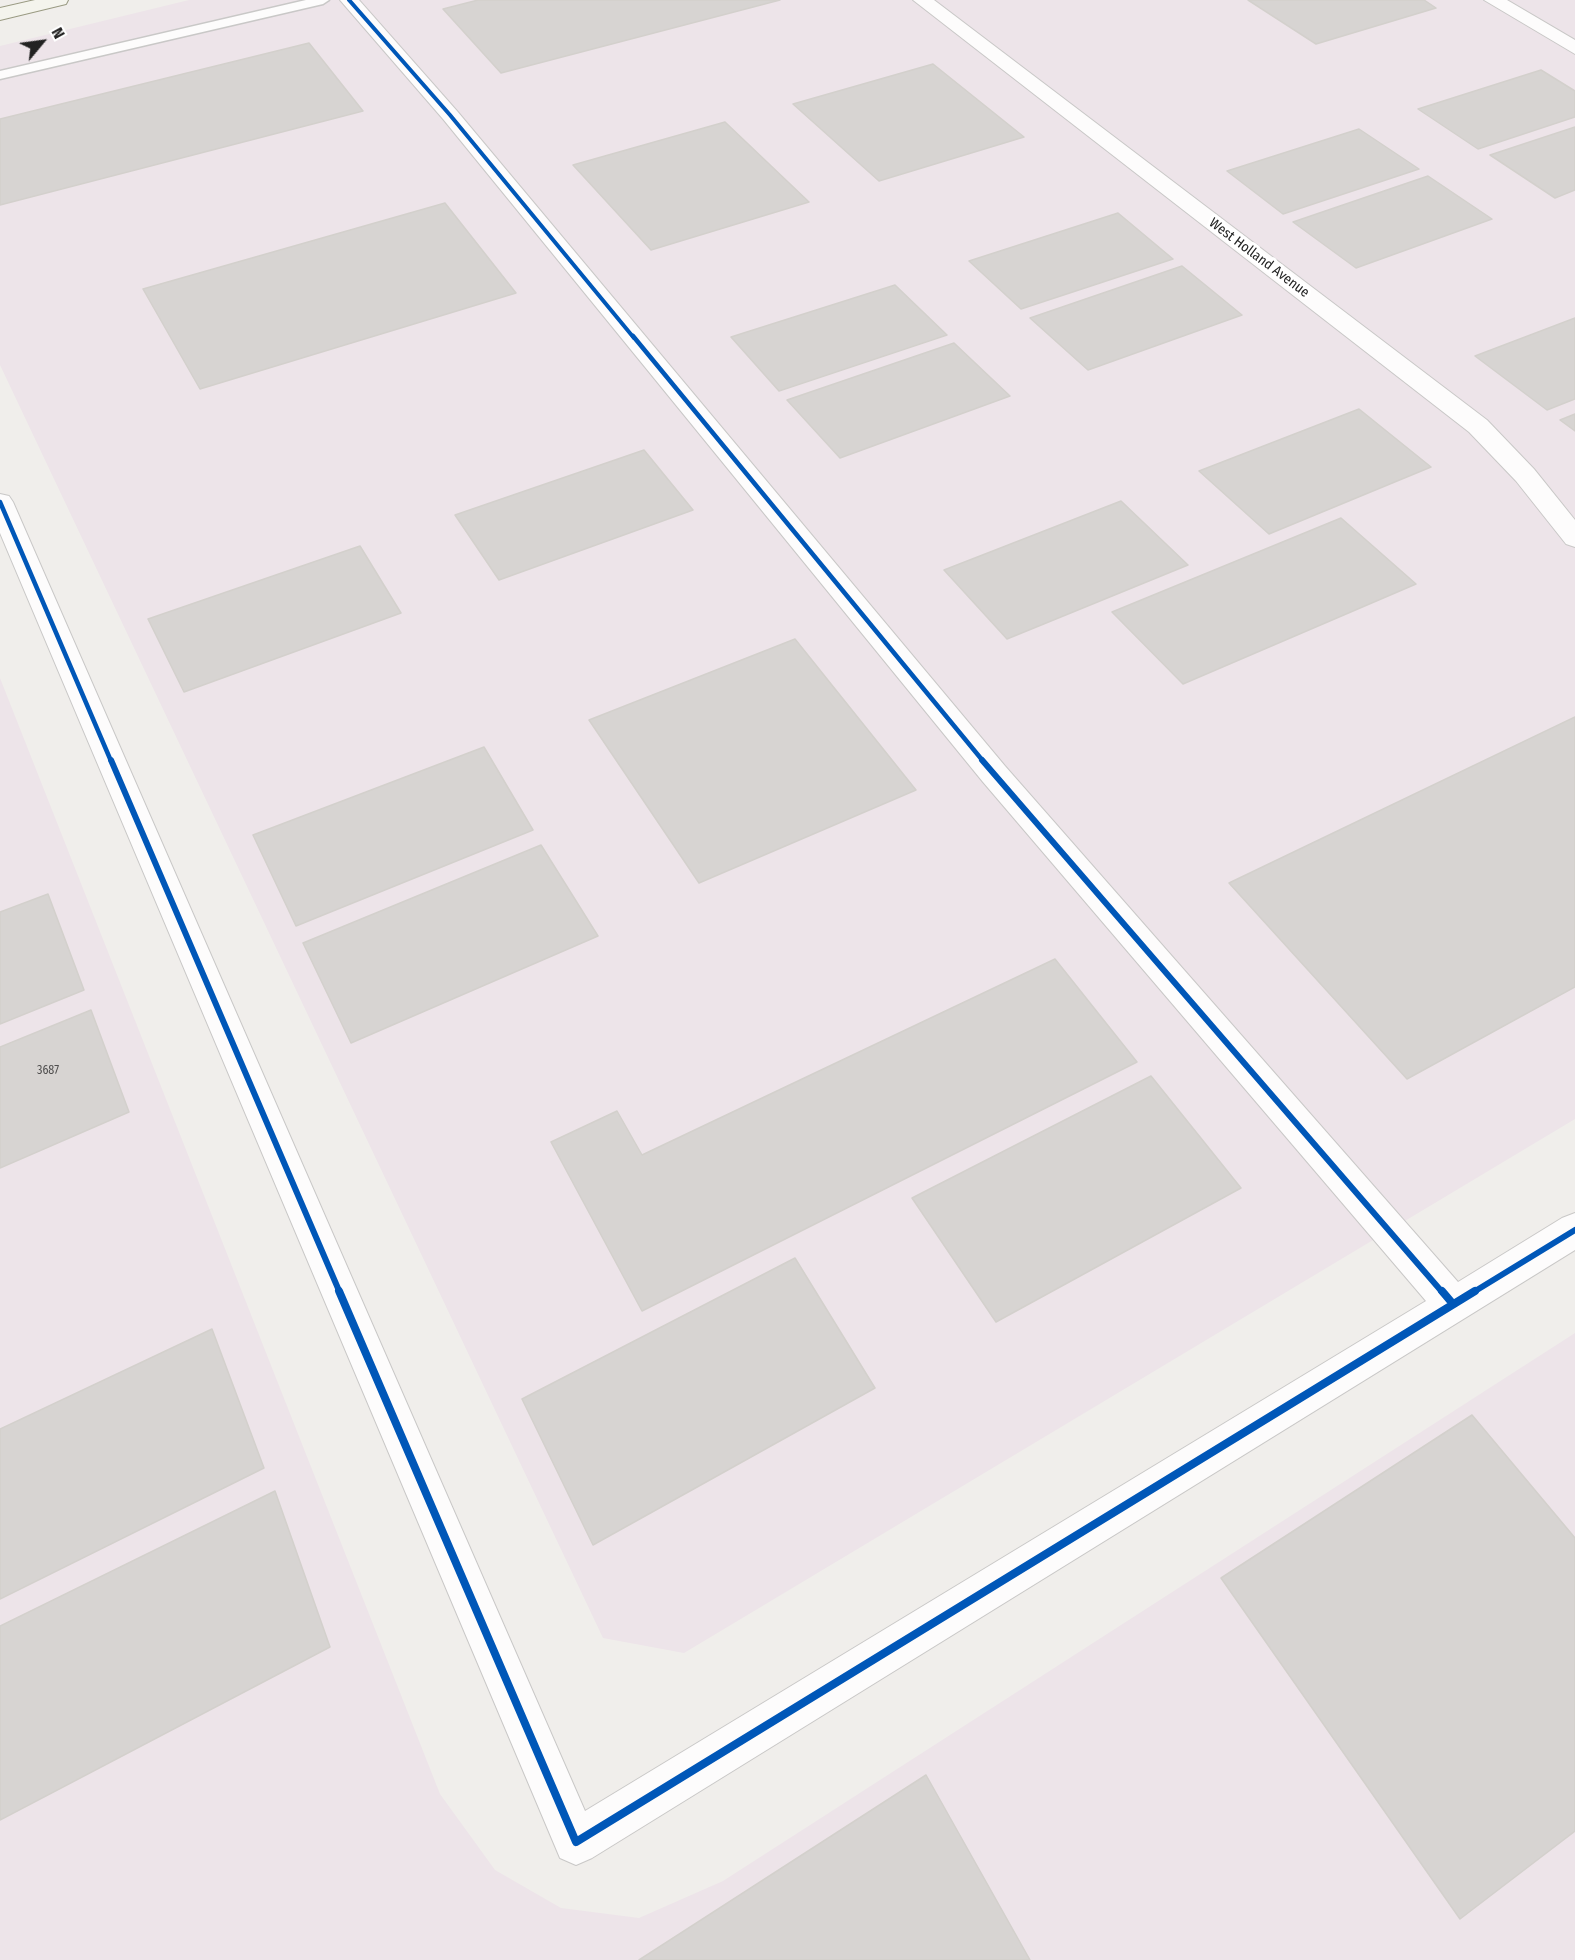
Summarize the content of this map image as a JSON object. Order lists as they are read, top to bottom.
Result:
{
  "streets": {
    "street": ["West Holland Avenue"]
  },
  "house_numbers": ["3687"],
  "north": "top right"
}
